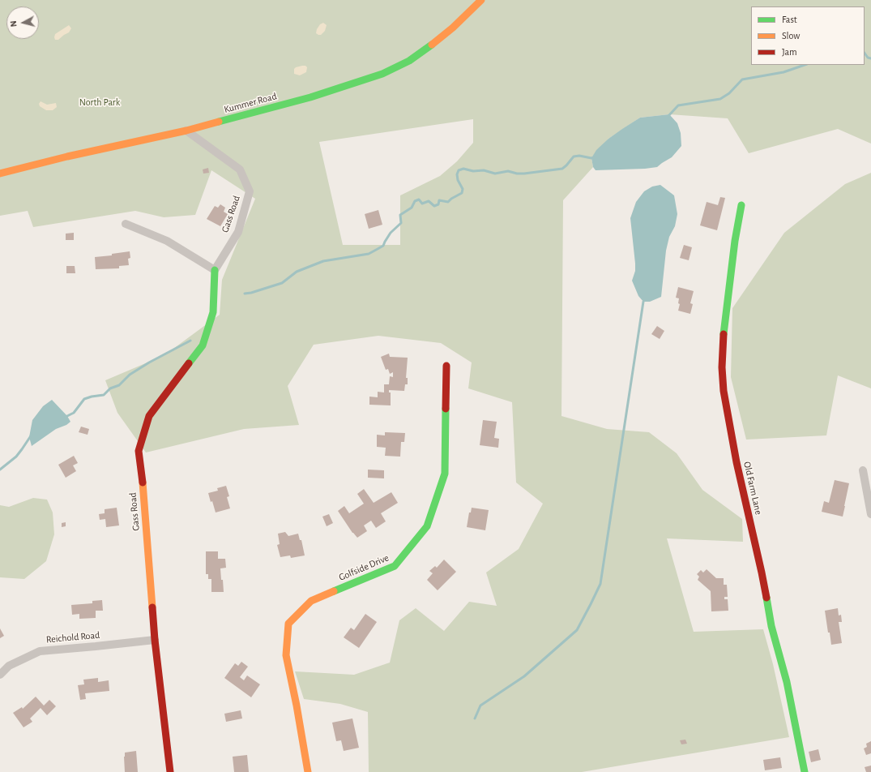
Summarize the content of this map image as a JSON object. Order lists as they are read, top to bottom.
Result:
{
  "streets": {
    "street": [
      "Kummer Road",
      "Gass Road",
      "Old Farm Lane",
      "Golfside Drive",
      "Reichold Road"
    ]
  },
  "crossings": [
    ["Kummer Road", "Gass Road"],
    ["Gass Road", "Reichold Road"]
  ],
  "parks": ["North Park"],
  "legend": ["Fast", "Slow", "Jam"],
  "north": "left"
}
